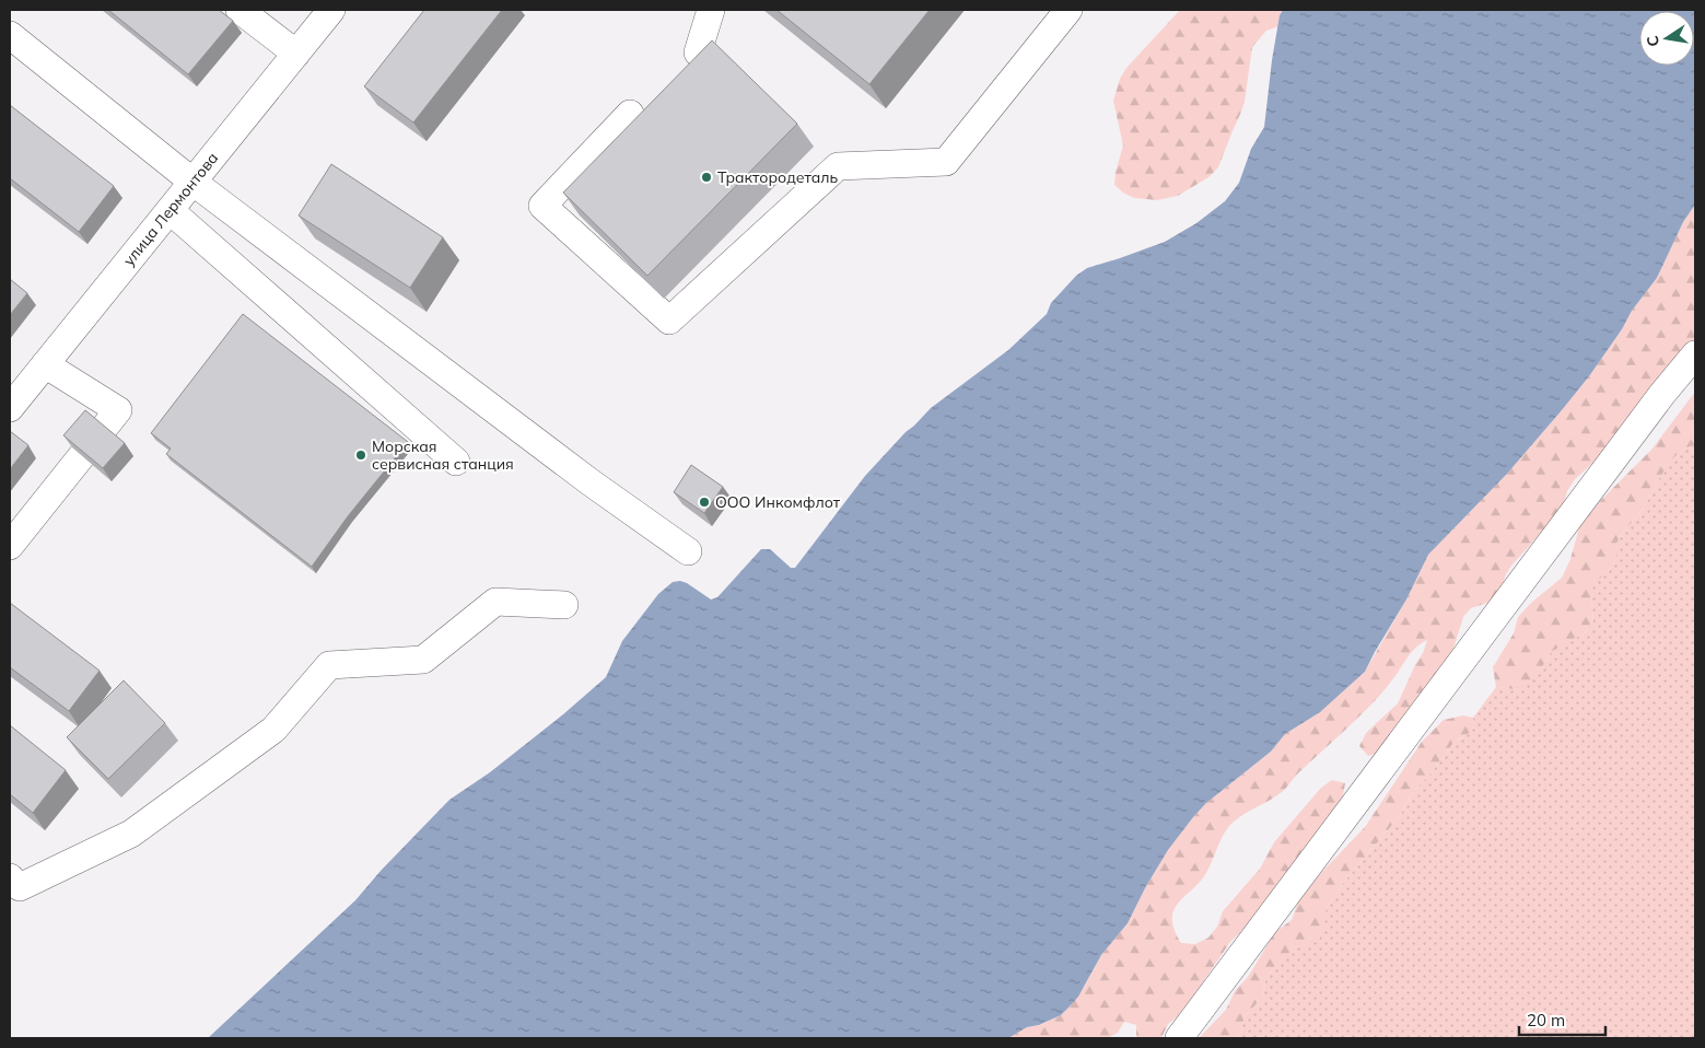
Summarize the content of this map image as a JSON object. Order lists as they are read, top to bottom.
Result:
{
  "streets": {
    "street": ["улица Лермонтова"]
  },
  "places": ["Трактородеталь", "Морская сервисная станция", "ООО Инкомфлот"],
  "scale_bar": "20 m",
  "north": "left"
}
